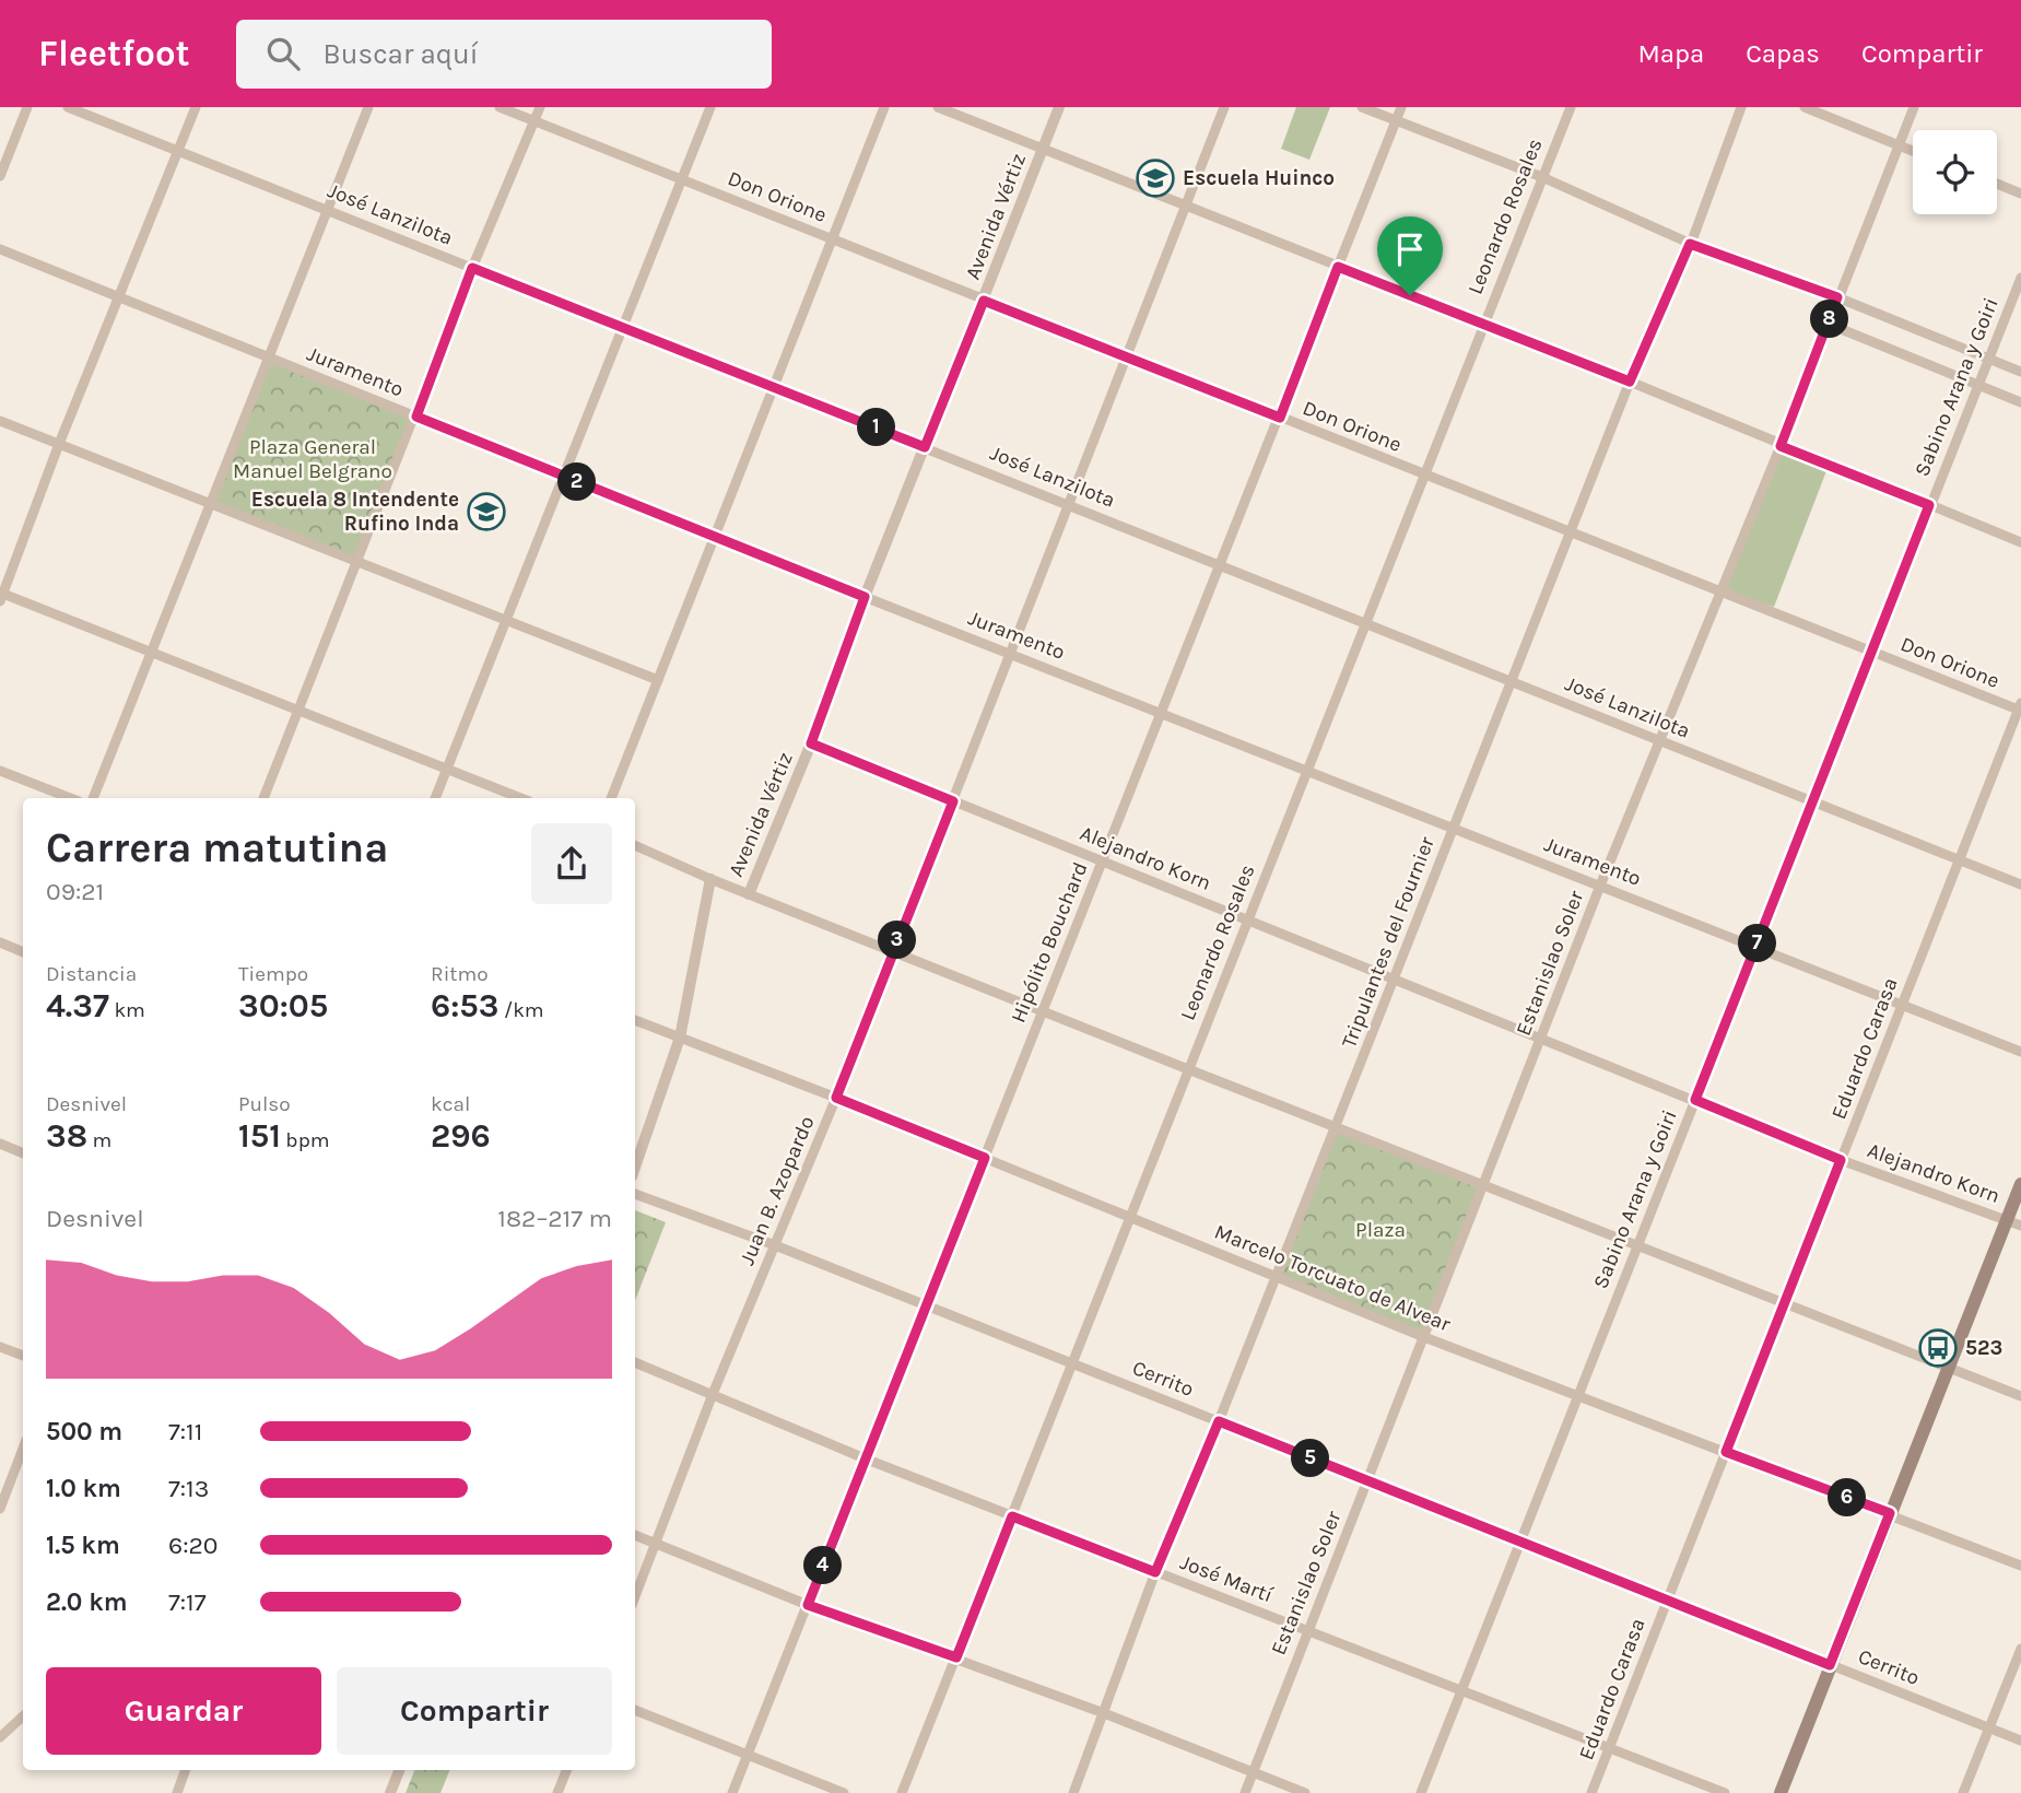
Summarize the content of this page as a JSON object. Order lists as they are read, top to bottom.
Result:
{
  "streets": {
    "street": [
      "Don Orione",
      "José Lanzilota",
      "Avenida Vértiz",
      "Leonardo Rosales",
      "Juramento",
      "Sabino Arana y Goiri",
      "Alejandro Korn",
      "Hipólito Bouchard",
      "Tripulantes del Fournier",
      "Estanislao Soler",
      "Eduardo Carasa",
      "Juan B. Azopardo",
      "Marcelo Torcuato de Alvear",
      "Cerrito",
      "José Martí"
    ]
  },
  "crossings": [
    ["Don Orione", "Avenida Vértiz"],
    ["Don Orione", "Leonardo Rosales"],
    ["Don Orione", "Sabino Arana y Goiri"],
    ["Don Orione", "Hipólito Bouchard"],
    ["Don Orione", "Tripulantes del Fournier"],
    ["Don Orione", "Estanislao Soler"],
    ["Don Orione", "Eduardo Carasa"],
    ["Don Orione", "Juan B. Azopardo"],
    ["José Lanzilota", "Avenida Vértiz"],
    ["José Lanzilota", "Leonardo Rosales"],
    ["José Lanzilota", "Sabino Arana y Goiri"],
    ["José Lanzilota", "Hipólito Bouchard"],
    ["José Lanzilota", "Tripulantes del Fournier"],
    ["José Lanzilota", "Estanislao Soler"],
    ["José Lanzilota", "Eduardo Carasa"],
    ["José Lanzilota", "Juan B. Azopardo"],
    ["Avenida Vértiz", "Juramento"],
    ["Avenida Vértiz", "Alejandro Korn"],
    ["Avenida Vértiz", "Marcelo Torcuato de Alvear"],
    ["Leonardo Rosales", "Juramento"],
    ["Leonardo Rosales", "Alejandro Korn"],
    ["Leonardo Rosales", "Marcelo Torcuato de Alvear"],
    ["Leonardo Rosales", "Cerrito"],
    ["Leonardo Rosales", "José Martí"],
    ["Juramento", "Sabino Arana y Goiri"],
    ["Juramento", "Hipólito Bouchard"],
    ["Juramento", "Tripulantes del Fournier"],
    ["Juramento", "Estanislao Soler"],
    ["Juramento", "Eduardo Carasa"],
    ["Juramento", "Juan B. Azopardo"],
    ["Sabino Arana y Goiri", "Alejandro Korn"],
    ["Sabino Arana y Goiri", "Marcelo Torcuato de Alvear"],
    ["Sabino Arana y Goiri", "Cerrito"],
    ["Sabino Arana y Goiri", "José Martí"],
    ["Alejandro Korn", "Hipólito Bouchard"],
    ["Alejandro Korn", "Tripulantes del Fournier"],
    ["Alejandro Korn", "Estanislao Soler"],
    ["Alejandro Korn", "Eduardo Carasa"],
    ["Alejandro Korn", "Juan B. Azopardo"],
    ["Hipólito Bouchard", "Marcelo Torcuato de Alvear"],
    ["Hipólito Bouchard", "Cerrito"],
    ["Hipólito Bouchard", "José Martí"],
    ["Tripulantes del Fournier", "Marcelo Torcuato de Alvear"],
    ["Tripulantes del Fournier", "Cerrito"],
    ["Tripulantes del Fournier", "José Martí"],
    ["Estanislao Soler", "Marcelo Torcuato de Alvear"],
    ["Estanislao Soler", "Cerrito"],
    ["Estanislao Soler", "José Martí"],
    ["Eduardo Carasa", "Marcelo Torcuato de Alvear"],
    ["Eduardo Carasa", "Cerrito"],
    ["Eduardo Carasa", "José Martí"],
    ["Juan B. Azopardo", "Marcelo Torcuato de Alvear"],
    ["Juan B. Azopardo", "Cerrito"],
    ["Juan B. Azopardo", "José Martí"]
  ],
  "parks": ["Plaza General Manuel Belgrano", "Plaza"],
  "places": {
    "school or university": ["Escuela Huinco", "Escuela 8 Intendente Rufino Inda"],
    "bus stop": ["523"]
  },
  "page": {
    "header": "Fleetfoot",
    "search": "Buscar aquí",
    "nav": ["Mapa", "Capas", "Compartir"],
    "pins": [
      "8",
      "1",
      "2",
      "3",
      "7",
      "5",
      "6",
      "4"
    ],
    "heading": ["Carrera matutina", "09:21"],
    "stats": [
      ["Distancia", "4.37 km"],
      ["Tiempo", "30:05"],
      ["Ritmo", "6:53 /km"],
      ["Desnivel", "38 m"],
      ["Pulso", "151 bpm"],
      ["kcal", "296"]
    ],
    "chart": ["Desnivel", "182–217 m"],
    "list": [
      {
        "name": "500 m",
        "note": "7:11"
      },
      {
        "name": "1.0 km",
        "note": "7:13"
      },
      {
        "name": "1.5 km",
        "note": "6:20"
      },
      {
        "name": "2.0 km",
        "note": "7:17"
      }
    ],
    "buttons": ["Guardar", "Compartir"]
  }
}
